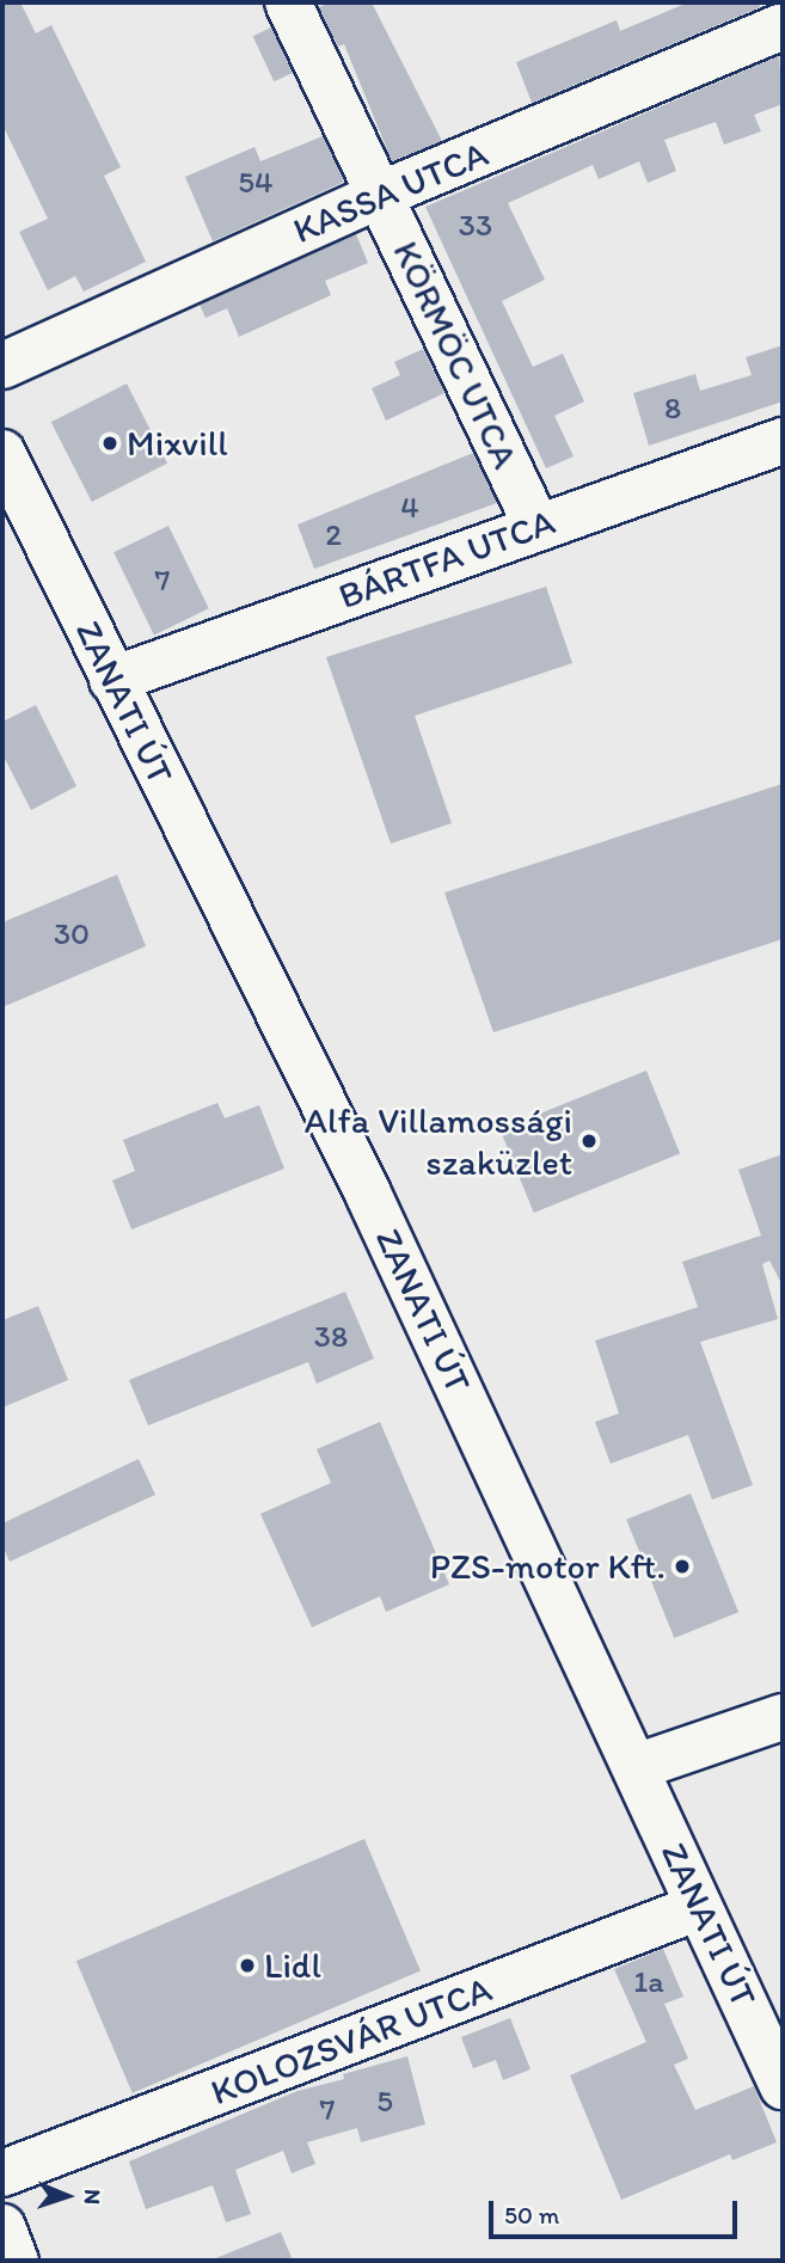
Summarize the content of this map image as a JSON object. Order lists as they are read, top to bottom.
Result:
{
  "streets": {
    "street": [
      "KASSA UTCA",
      "KÖRMÖC UTCA",
      "BÁRTFA UTCA",
      "ZANATI ÚT",
      "KOLOZSVÁR UTCA"
    ]
  },
  "crossings": [
    ["KASSA UTCA", "KÖRMÖC UTCA"],
    ["KÖRMÖC UTCA", "BÁRTFA UTCA"],
    ["BÁRTFA UTCA", "ZANATI ÚT"],
    ["ZANATI ÚT", "KOLOZSVÁR UTCA"]
  ],
  "places": [
    "Mixvill",
    "Alfa Villamossági szaküzlet",
    "PZS-motor Kft.",
    "Lidl"
  ],
  "house_numbers": [
    "54",
    "33",
    "8",
    "4",
    "2",
    "7",
    "30",
    "38",
    "1a",
    "5",
    "7"
  ],
  "scale_bar": "50 m",
  "north": "right"
}
